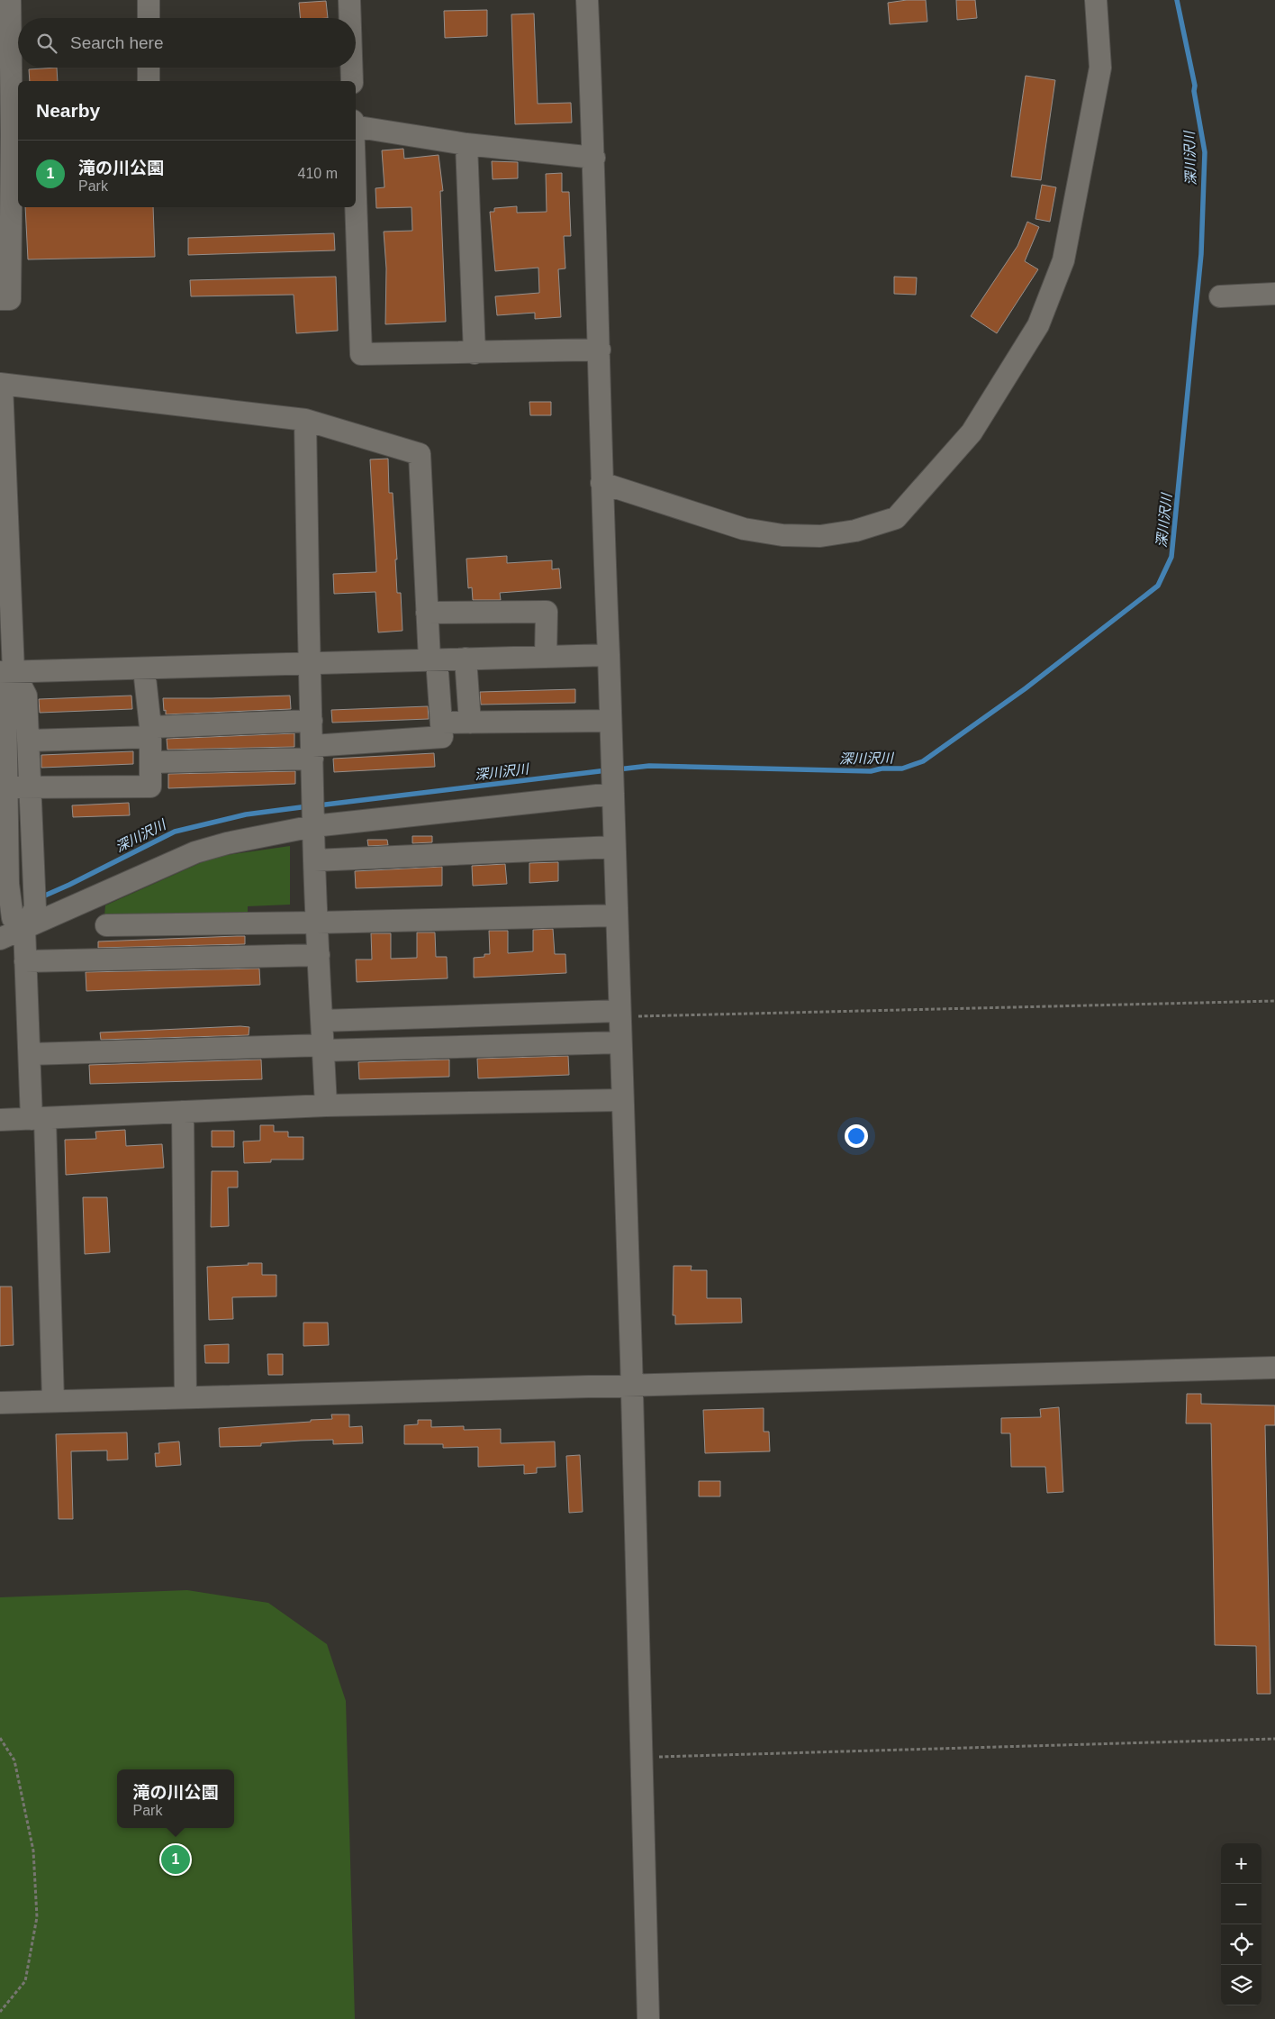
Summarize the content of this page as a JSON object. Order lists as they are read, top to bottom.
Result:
{
  "water": ["深川沢川"],
  "page": {
    "search": "Search here",
    "heading": "Nearby",
    "list": [
      {
        "mark": "1",
        "name": "滝の川公園",
        "note": "Park",
        "value": "410 m"
      }
    ],
    "popup": ["滝の川公園", "Park"],
    "map_buttons": ["+", "−"],
    "pins": "1"
  }
}
